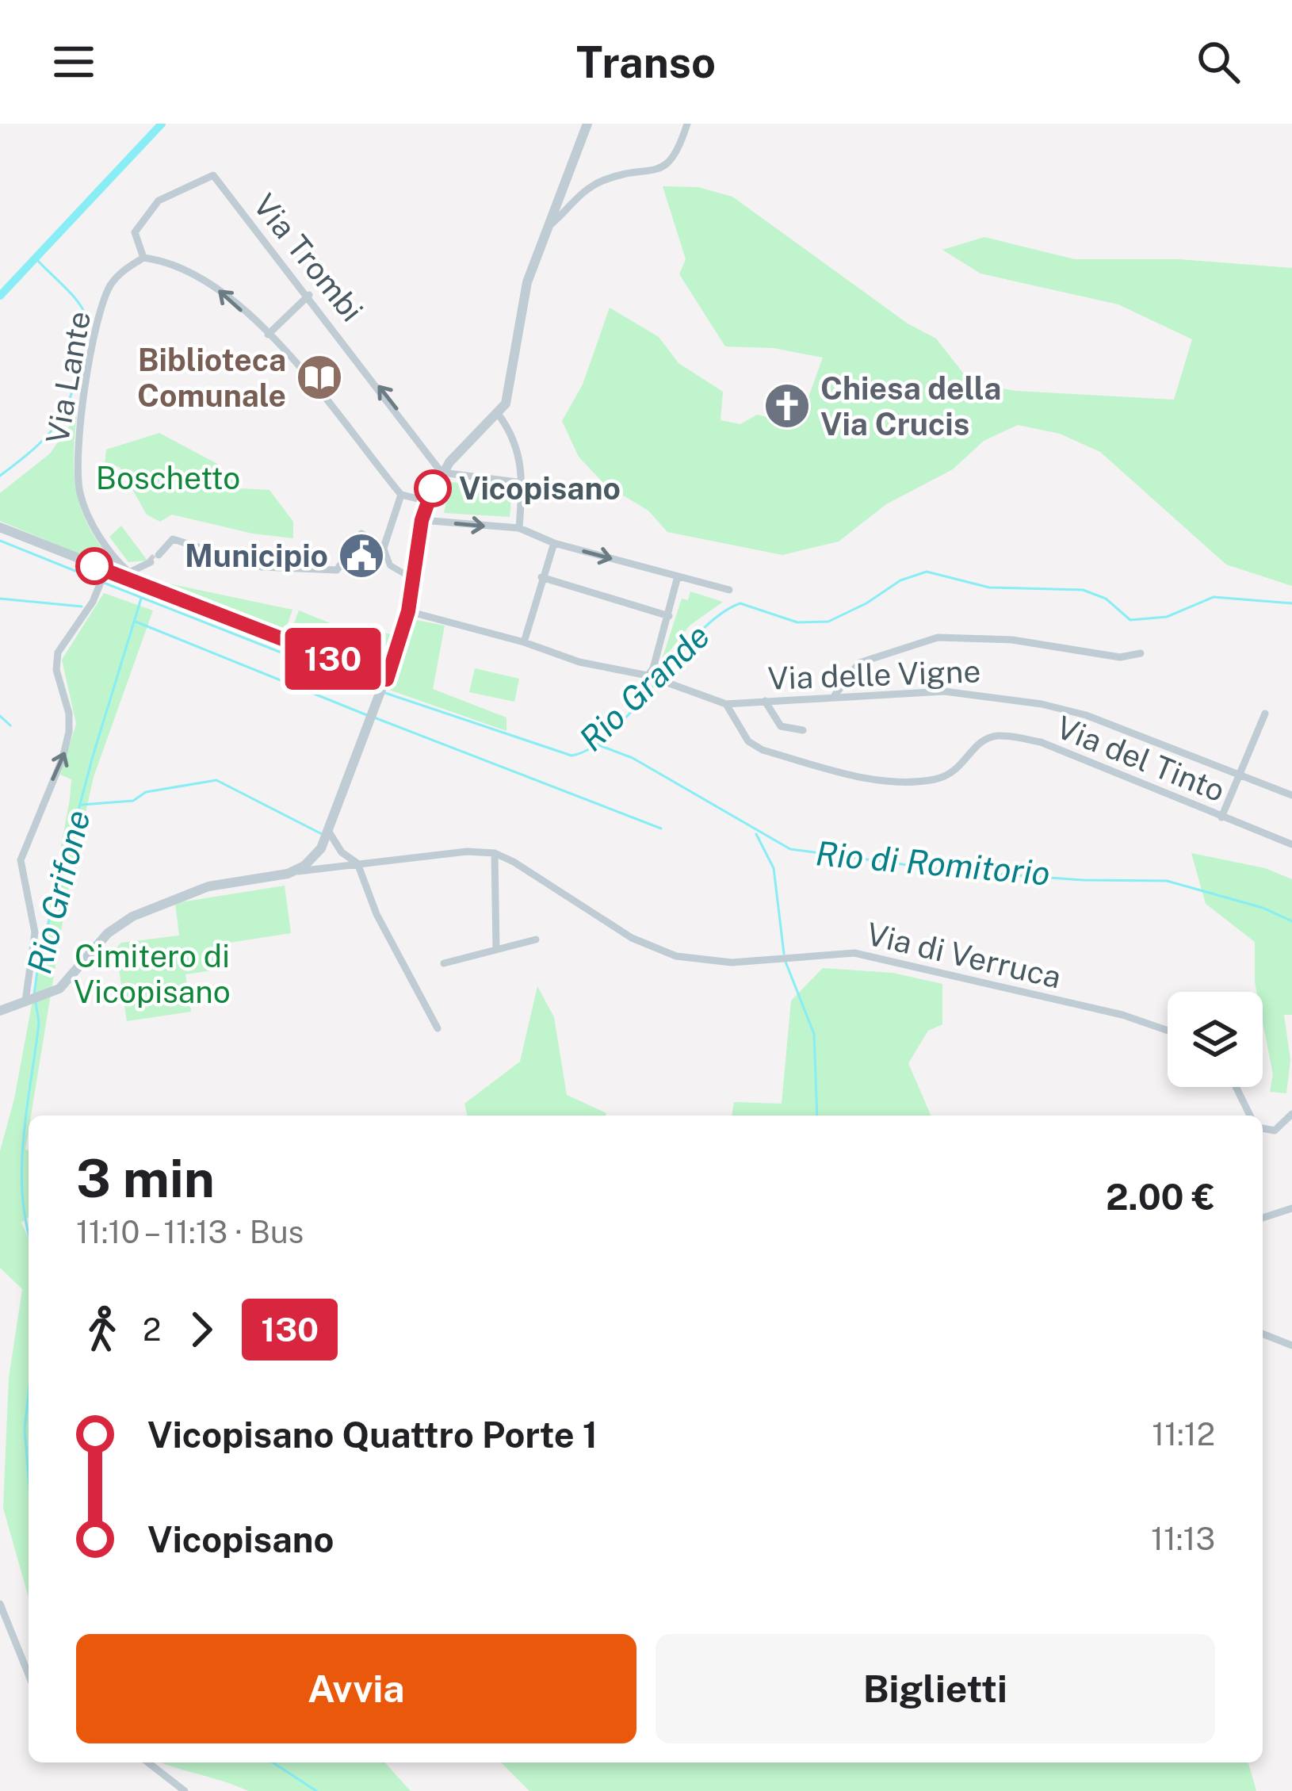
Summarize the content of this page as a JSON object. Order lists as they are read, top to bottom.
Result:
{
  "streets": {
    "street": [
      "Via Trombi",
      "Via Lante",
      "Via delle Vigne",
      "Via del Tinto",
      "Via di Verruca"
    ]
  },
  "crossings": [
    ["Via Trombi", "Via Lante"],
    ["Via delle Vigne", "Via del Tinto"]
  ],
  "water": ["Rio Grande", "Rio di Romitorio", "Rio Grifone"],
  "parks": ["Boschetto", "Cimitero di Vicopisano"],
  "places": {
    "library": ["Biblioteca Comunale"],
    "church": ["Chiesa della Via Crucis"],
    "other": ["Vicopisano"],
    "public building": ["Municipio"]
  },
  "lines": ["bus line 130"],
  "page": {
    "header": "Transo",
    "on_map": "130",
    "heading": ["3 min", "11:10 – 11:13 · Bus", "2.00 €"],
    "legs": ["2", "130"],
    "list": [
      {
        "name": "Vicopisano Quattro Porte 1",
        "value": "11:12"
      },
      {
        "name": "Vicopisano",
        "value": "11:13"
      }
    ],
    "buttons": ["Avvia", "Biglietti"]
  }
}
